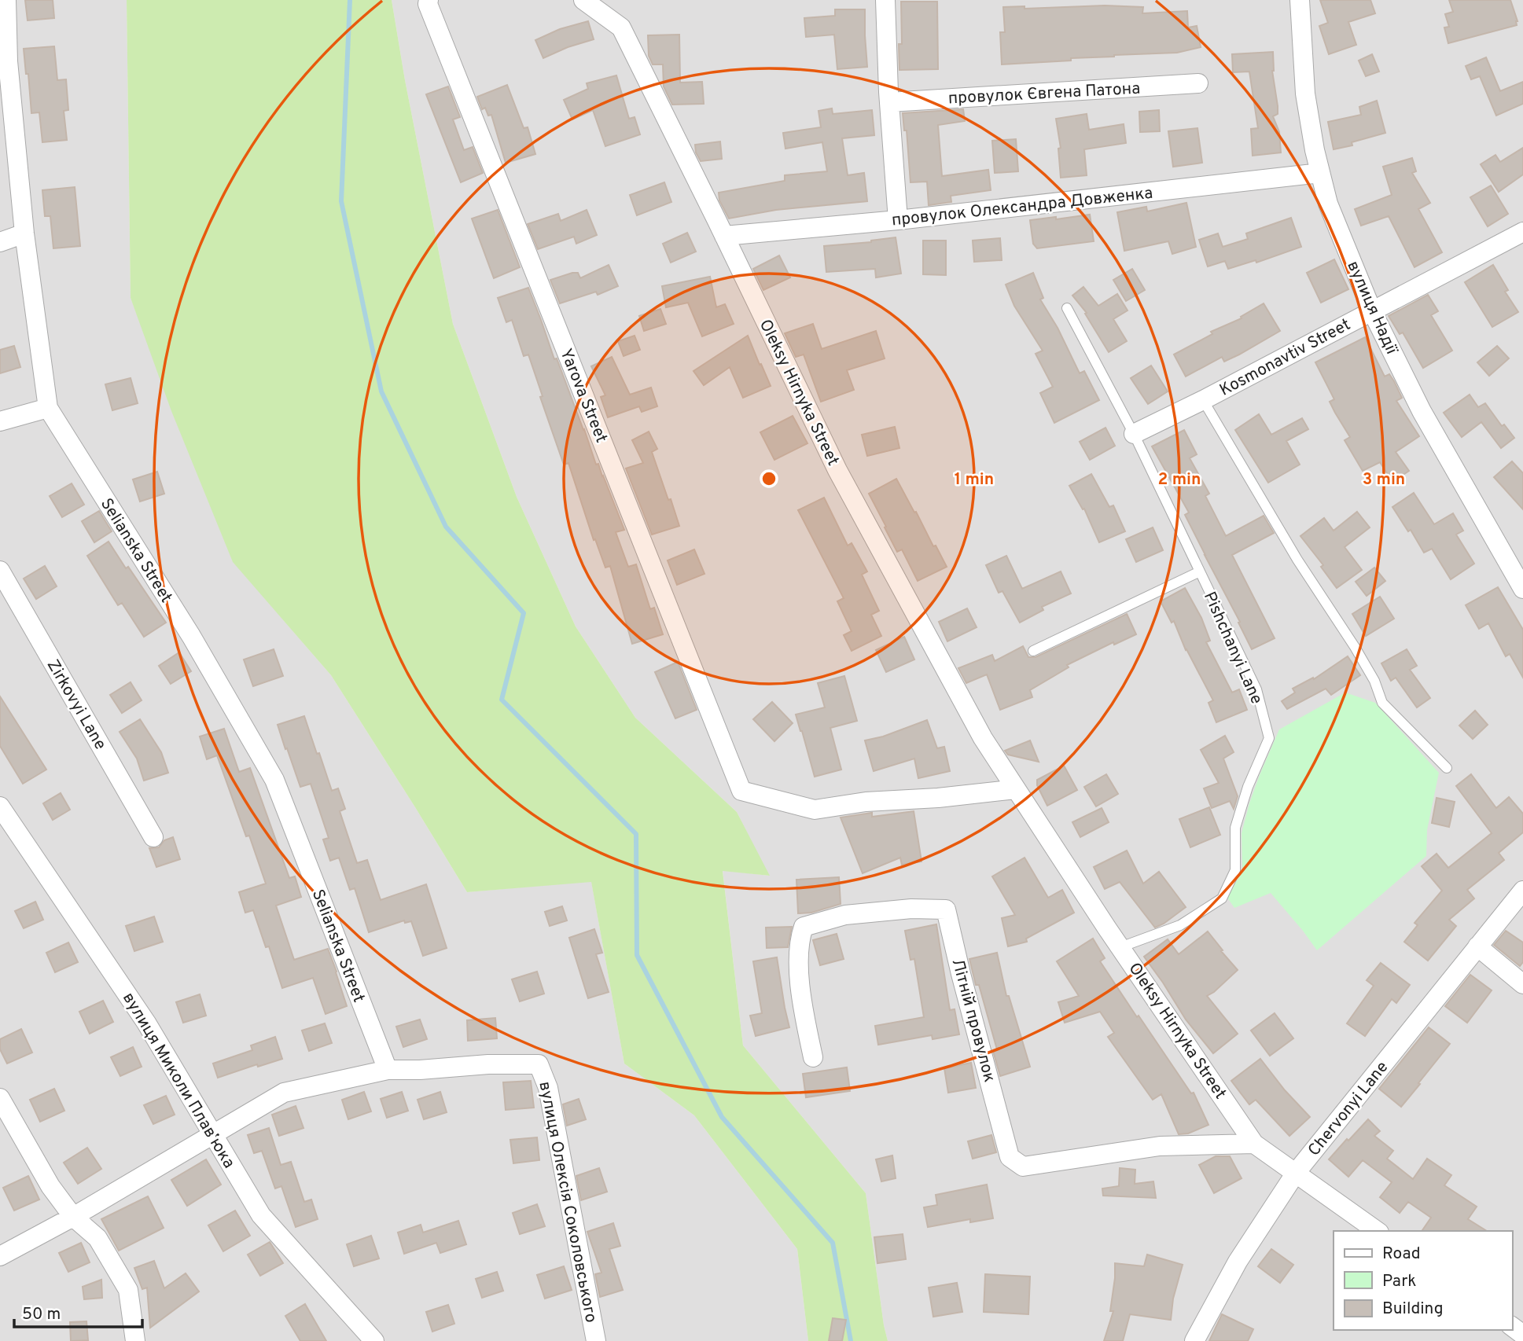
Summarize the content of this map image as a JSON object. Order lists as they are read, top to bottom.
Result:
{
  "streets": {
    "street": [
      "провулок Євгена Патона",
      "провулок Олександра Довженка",
      "вулиця Надії",
      "Kosmonavtiv Street",
      "Oleksy Hirnyka Street",
      "Yarova Street",
      "Selianska Street",
      "Zirkovyi Lane",
      "Літній провулок",
      "вулиця Миколи Плавʼюка",
      "Chervonyi Lane",
      "вулиця Олексія Соколовського"
    ],
    "lane": ["Pishchanyi Lane"]
  },
  "crossings": [
    ["провулок Олександра Довженка", "вулиця Надії"],
    ["провулок Олександра Довженка", "Oleksy Hirnyka Street"],
    ["вулиця Надії", "Kosmonavtiv Street"],
    ["Kosmonavtiv Street", "Pishchanyi Lane"],
    ["Oleksy Hirnyka Street", "Yarova Street"],
    ["Oleksy Hirnyka Street", "Pishchanyi Lane"],
    ["Oleksy Hirnyka Street", "Літній провулок"],
    ["Oleksy Hirnyka Street", "Chervonyi Lane"],
    ["Selianska Street", "вулиця Олексія Соколовського"]
  ],
  "legend": ["Road", "Park", "Building"],
  "scale_bar": "50 m",
  "rings": ["1 min", "2 min", "3 min"]
}
